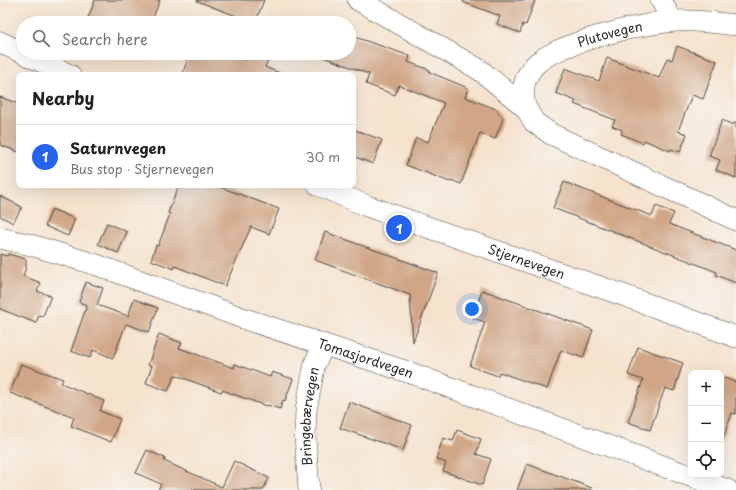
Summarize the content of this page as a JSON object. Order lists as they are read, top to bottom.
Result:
{
  "streets": {
    "street": [
      "Plutovegen",
      "Stjernevegen",
      "Tomasjordvegen",
      "Bringebærvegen"
    ]
  },
  "crossings": [
    ["Tomasjordvegen", "Bringebærvegen"]
  ],
  "page": {
    "search": "Search here",
    "heading": "Nearby",
    "list": [
      {
        "mark": "1",
        "name": "Saturnvegen",
        "note": "Bus stop · Stjernevegen",
        "value": "30 m"
      }
    ],
    "pins": "1",
    "map_buttons": ["+", "−"]
  }
}
